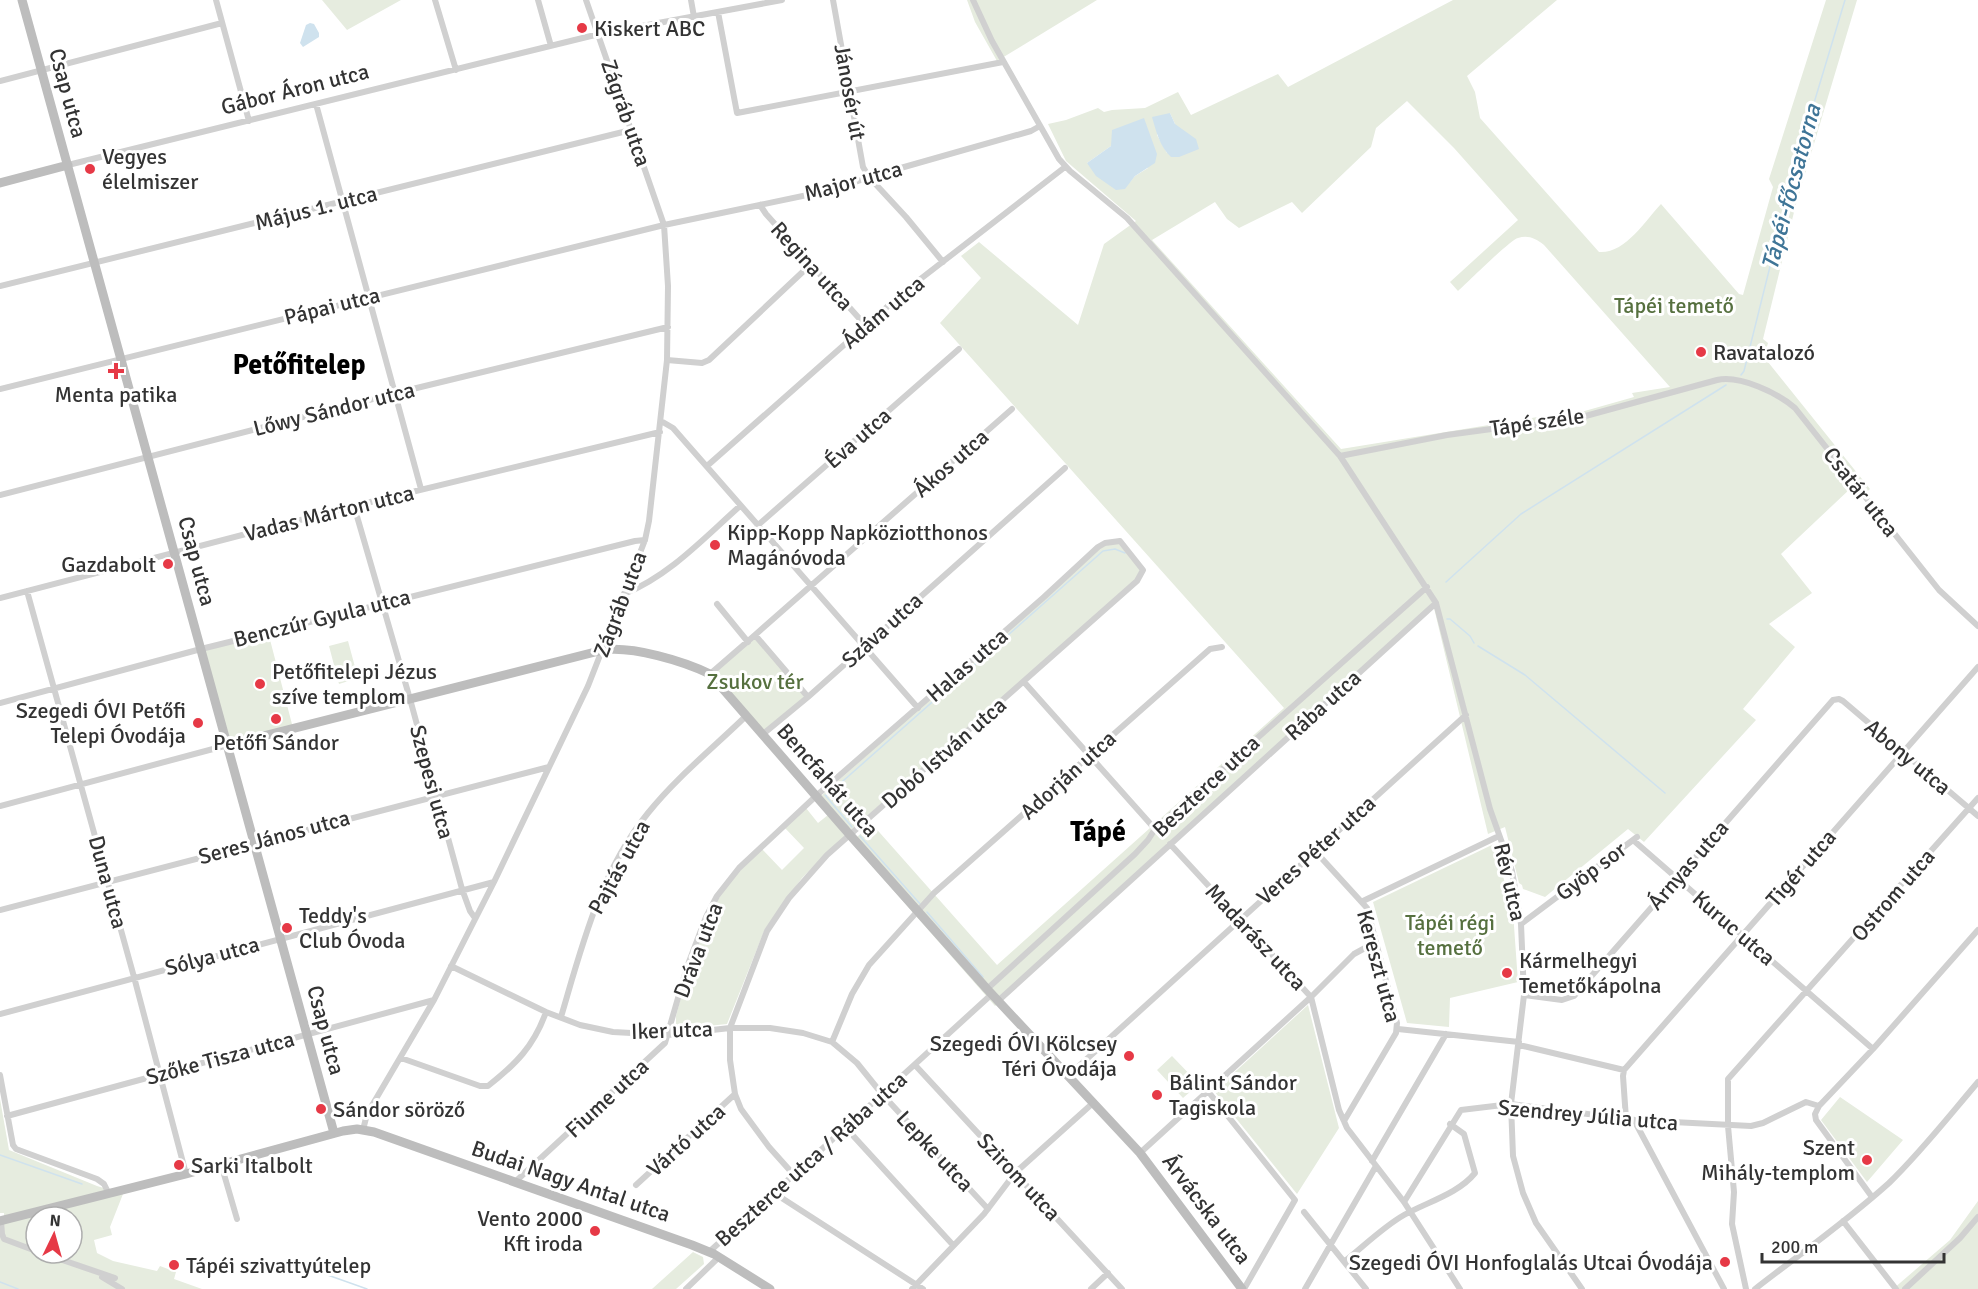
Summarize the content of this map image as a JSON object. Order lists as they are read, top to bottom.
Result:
{
  "streets": {
    "street": [
      "Gábor Áron utca",
      "Jánosér út",
      "Csap utca",
      "Zágráb utca",
      "Major utca",
      "Május 1. utca",
      "Regina utca",
      "Pápai utca",
      "Ádám utca",
      "Lőwy Sándor utca",
      "Tápé széle",
      "Éva utca",
      "Ákos utca",
      "Csatár utca",
      "Vadas Márton utca",
      "Benczúr Gyula utca",
      "Száva utca",
      "Halas utca",
      "Rába utca",
      "Dobó István utca",
      "Abony utca",
      "Adorján utca",
      "Bencfahát utca",
      "Szepesi utca",
      "Beszterce utca",
      "Seres János utca",
      "Veres Péter utca",
      "Árnyas utca",
      "Pajtás utca",
      "Tigér utca",
      "Gyöp sor",
      "Duna utca",
      "Rév utca",
      "Ostrom utca",
      "Kuruc utca",
      "Madarász utca",
      "Dráva utca",
      "Sólya utca",
      "Kereszt utca",
      "Iker utca",
      "Szőke Tisza utca",
      "Fiume utca",
      "Szendrey Júlia utca",
      "Vártó utca",
      "Lepke utca",
      "Beszterce utca / Rába utca",
      "Szirom utca",
      "Budai Nagy Antal utca",
      "Árvácska utca"
    ]
  },
  "crossings": [
    ["Gábor Áron utca", "Csap utca"],
    ["Gábor Áron utca", "Zágráb utca"],
    ["Jánosér út", "Major utca"],
    ["Jánosér út", "Ádám utca"],
    ["Csap utca", "Május 1. utca"],
    ["Csap utca", "Pápai utca"],
    ["Csap utca", "Lőwy Sándor utca"],
    ["Csap utca", "Vadas Márton utca"],
    ["Csap utca", "Benczúr Gyula utca"],
    ["Csap utca", "Bencfahát utca"],
    ["Csap utca", "Seres János utca"],
    ["Csap utca", "Sólya utca"],
    ["Csap utca", "Szőke Tisza utca"],
    ["Csap utca", "Budai Nagy Antal utca"],
    ["Zágráb utca", "Major utca"],
    ["Zágráb utca", "Május 1. utca"],
    ["Zágráb utca", "Pápai utca"],
    ["Zágráb utca", "Lőwy Sándor utca"],
    ["Zágráb utca", "Vadas Márton utca"],
    ["Zágráb utca", "Benczúr Gyula utca"],
    ["Zágráb utca", "Bencfahát utca"],
    ["Zágráb utca", "Szepesi utca"],
    ["Zágráb utca", "Seres János utca"],
    ["Zágráb utca", "Sólya utca"],
    ["Zágráb utca", "Iker utca"],
    ["Zágráb utca", "Szőke Tisza utca"],
    ["Zágráb utca", "Budai Nagy Antal utca"],
    ["Major utca", "Regina utca"],
    ["Major utca", "Pápai utca"],
    ["Major utca", "Rév utca"],
    ["Regina utca", "Ádám utca"],
    ["Ádám utca", "Rév utca"],
    ["Tápé széle", "Csatár utca"],
    ["Tápé széle", "Rév utca"],
    ["Vadas Márton utca", "Szepesi utca"],
    ["Vadas Márton utca", "Duna utca"],
    ["Benczúr Gyula utca", "Szepesi utca"],
    ["Benczúr Gyula utca", "Duna utca"],
    ["Halas utca", "Dobó István utca"],
    ["Halas utca", "Bencfahát utca"],
    ["Halas utca", "Dráva utca"],
    ["Rába utca", "Bencfahát utca"],
    ["Rába utca", "Beszterce utca"],
    ["Rába utca", "Rév utca"],
    ["Rába utca", "Madarász utca"],
    ["Rába utca", "Beszterce utca / Rába utca"],
    ["Dobó István utca", "Bencfahát utca"],
    ["Dobó István utca", "Iker utca"],
    ["Dobó István utca", "Vártó utca"],
    ["Dobó István utca", "Beszterce utca / Rába utca"],
    ["Abony utca", "Árnyas utca"],
    ["Abony utca", "Tigér utca"],
    ["Abony utca", "Ostrom utca"],
    ["Adorján utca", "Bencfahát utca"],
    ["Adorján utca", "Iker utca"],
    ["Bencfahát utca", "Szepesi utca"],
    ["Bencfahát utca", "Beszterce utca"],
    ["Bencfahát utca", "Veres Péter utca"],
    ["Bencfahát utca", "Pajtás utca"],
    ["Bencfahát utca", "Dráva utca"],
    ["Bencfahát utca", "Beszterce utca / Rába utca"],
    ["Bencfahát utca", "Árvácska utca"],
    ["Szepesi utca", "Seres János utca"],
    ["Szepesi utca", "Sólya utca"],
    ["Beszterce utca", "Rév utca"],
    ["Beszterce utca", "Beszterce utca / Rába utca"],
    ["Seres János utca", "Duna utca"],
    ["Veres Péter utca", "Rév utca"],
    ["Veres Péter utca", "Madarász utca"],
    ["Veres Péter utca", "Kereszt utca"],
    ["Veres Péter utca", "Árvácska utca"],
    ["Árnyas utca", "Rév utca"],
    ["Árnyas utca", "Kuruc utca"],
    ["Pajtás utca", "Iker utca"],
    ["Tigér utca", "Kuruc utca"],
    ["Gyöp sor", "Rév utca"],
    ["Gyöp sor", "Kuruc utca"],
    ["Duna utca", "Sólya utca"],
    ["Duna utca", "Szőke Tisza utca"],
    ["Duna utca", "Budai Nagy Antal utca"],
    ["Rév utca", "Szendrey Júlia utca"],
    ["Ostrom utca", "Kuruc utca"],
    ["Ostrom utca", "Szendrey Júlia utca"],
    ["Madarász utca", "Kereszt utca"],
    ["Madarász utca", "Szendrey Júlia utca"],
    ["Dráva utca", "Iker utca"],
    ["Dráva utca", "Fiume utca"],
    ["Iker utca", "Fiume utca"],
    ["Iker utca", "Lepke utca"],
    ["Iker utca", "Beszterce utca / Rába utca"],
    ["Fiume utca", "Budai Nagy Antal utca"],
    ["Lepke utca", "Beszterce utca / Rába utca"],
    ["Beszterce utca / Rába utca", "Szirom utca"],
    ["Beszterce utca / Rába utca", "Budai Nagy Antal utca"]
  ],
  "districts": ["Petőfitelep", "Tápé"],
  "water": ["Tápéi-főcsatorna"],
  "parks": ["Tápéi temető", "Zsukov tér", "Tápéi régi temető"],
  "places": {
    "other": [
      "Kiskert ABC",
      "Vegyes élelmiszer",
      "Ravatalozó",
      "Kipp-Kopp Napköziotthonos Magánóvoda",
      "Gazdabolt",
      "Petőfitelepi Jézus szíve templom",
      "Petőfi Sándor",
      "Szegedi ÓVI Petőfi Telepi Óvodája",
      "Teddy's Club Óvoda",
      "Kármelhegyi Temetőkápolna",
      "Szegedi ÓVI Kölcsey Téri Óvodája",
      "Bálint Sándor Tagiskola",
      "Sándor söröző",
      "Szent Mihály-templom",
      "Sarki Italbolt",
      "Vento 2000 Kft iroda",
      "Szegedi ÓVI Honfoglalás Utcai Óvodája",
      "Tápéi szivattyútelep"
    ],
    "health": ["Menta patika"]
  },
  "scale_bar": "200 m",
  "north": "top"
}
